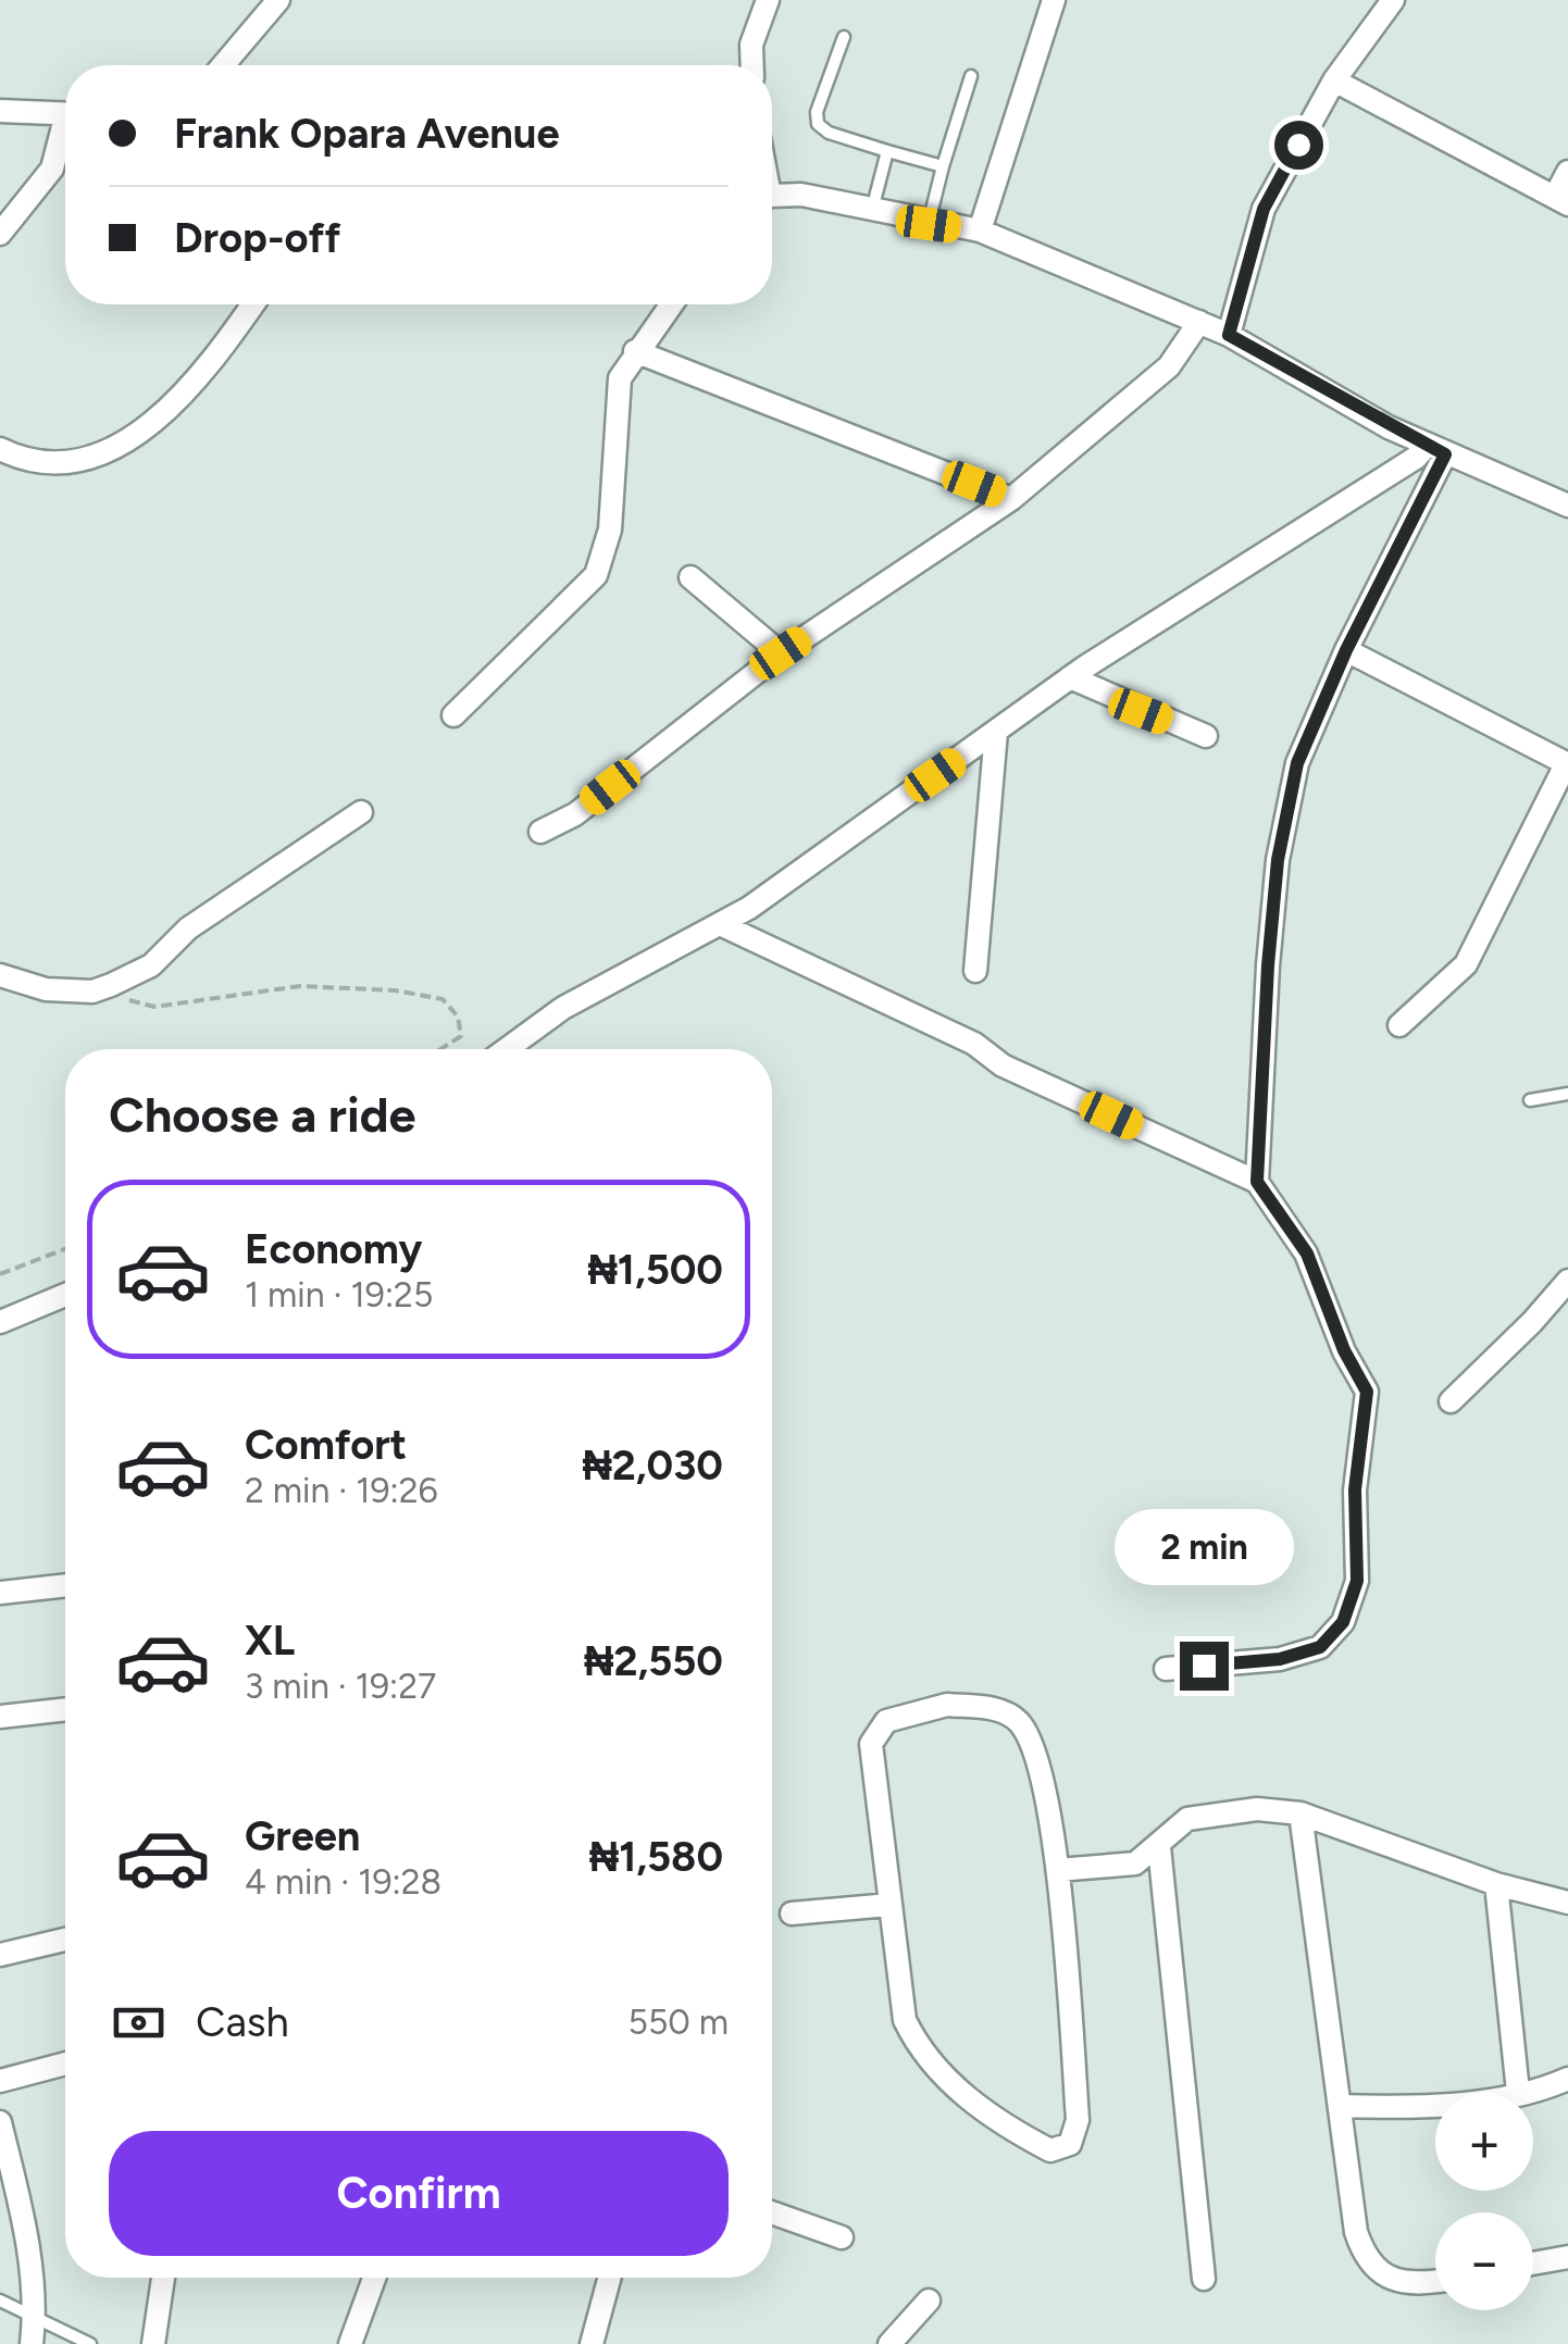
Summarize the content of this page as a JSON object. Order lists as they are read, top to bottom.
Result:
{
  "page": {
    "banner": ["Frank Opara Avenue", "Drop-off"],
    "heading": "Choose a ride",
    "list": [
      {
        "name": "Economy",
        "note": "1 min · 19:25",
        "value": "₦1,500"
      },
      {
        "name": "Comfort",
        "note": "2 min · 19:26",
        "value": "₦2,030"
      },
      {
        "name": "XL",
        "note": "3 min · 19:27",
        "value": "₦2,550"
      },
      {
        "name": "Green",
        "note": "4 min · 19:28",
        "value": "₦1,580"
      }
    ],
    "bubble": "2 min",
    "pay": ["Cash", "550 m"],
    "map_buttons": ["+", "−"],
    "buttons": "Confirm"
  }
}
